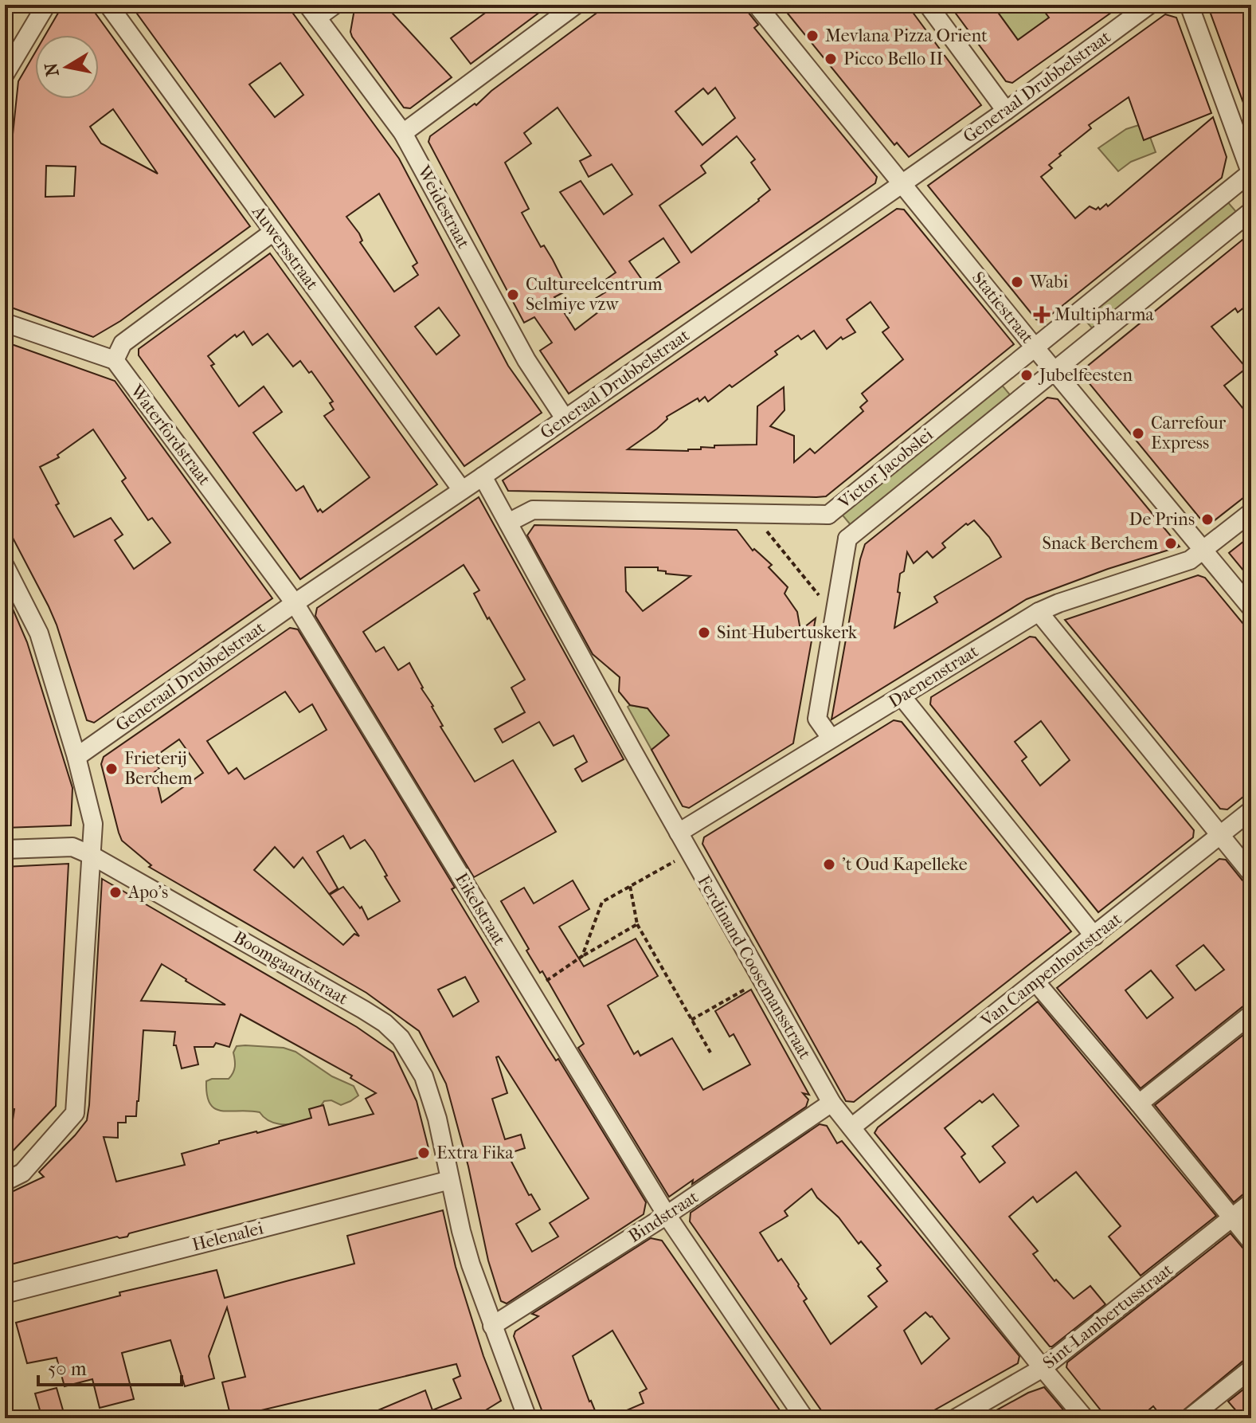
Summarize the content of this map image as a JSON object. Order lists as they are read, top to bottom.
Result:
{
  "streets": {
    "street": [
      "Generaal Drubbelstraat",
      "Weidestraat",
      "Auwersstraat",
      "Statiestraat",
      "Waterfordstraat",
      "Victor Jacobslei",
      "Daenenstraat",
      "Eikelstraat",
      "Ferdinand Coosemansstraat",
      "Boomgaardstraat",
      "Van Campenhoutstraat",
      "Bindstraat",
      "Helenalei",
      "Sint-Lambertusstraat"
    ]
  },
  "crossings": [
    ["Generaal Drubbelstraat", "Weidestraat"],
    ["Generaal Drubbelstraat", "Auwersstraat"],
    ["Generaal Drubbelstraat", "Statiestraat"],
    ["Generaal Drubbelstraat", "Waterfordstraat"],
    ["Generaal Drubbelstraat", "Eikelstraat"],
    ["Generaal Drubbelstraat", "Ferdinand Coosemansstraat"],
    ["Statiestraat", "Victor Jacobslei"],
    ["Statiestraat", "Daenenstraat"],
    ["Waterfordstraat", "Eikelstraat"],
    ["Daenenstraat", "Ferdinand Coosemansstraat"],
    ["Eikelstraat", "Bindstraat"],
    ["Ferdinand Coosemansstraat", "Van Campenhoutstraat"],
    ["Ferdinand Coosemansstraat", "Bindstraat"],
    ["Ferdinand Coosemansstraat", "Sint-Lambertusstraat"],
    ["Boomgaardstraat", "Bindstraat"],
    ["Boomgaardstraat", "Helenalei"]
  ],
  "places": {
    "other": [
      "Mevlana Pizza Orient",
      "Picco Bello II",
      "Wabi",
      "Cultureelcentrum Selmiye vzw",
      "Jubelfeesten",
      "Carrefour Express",
      "De Prins",
      "Snack Berchem",
      "Sint-Hubertuskerk",
      "Frieterij Berchem",
      "'t Oud Kapelleke",
      "Apo's",
      "Extra Fika"
    ],
    "health": ["Multipharma"]
  },
  "scale_bar": "50 m",
  "north": "left"
}
